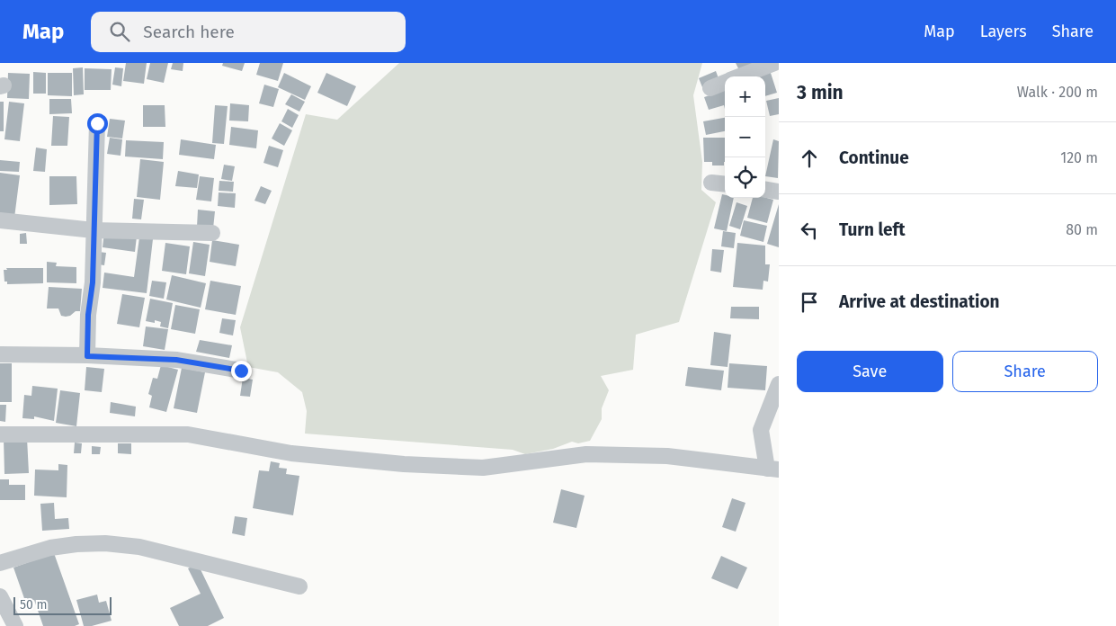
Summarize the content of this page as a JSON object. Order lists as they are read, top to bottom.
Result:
{
  "scale_bar": "50 m",
  "page": {
    "header": "Map",
    "search": "Search here",
    "nav": ["Map", "Layers", "Share"],
    "heading": ["3 min", "Walk · 200 m"],
    "map_buttons": ["+", "−"],
    "list": [
      ["Continue", "120 m"],
      ["Turn left", "80 m"],
      "Arrive at destination"
    ],
    "buttons": ["Save", "Share"],
    "scale": "50 m"
  }
}
